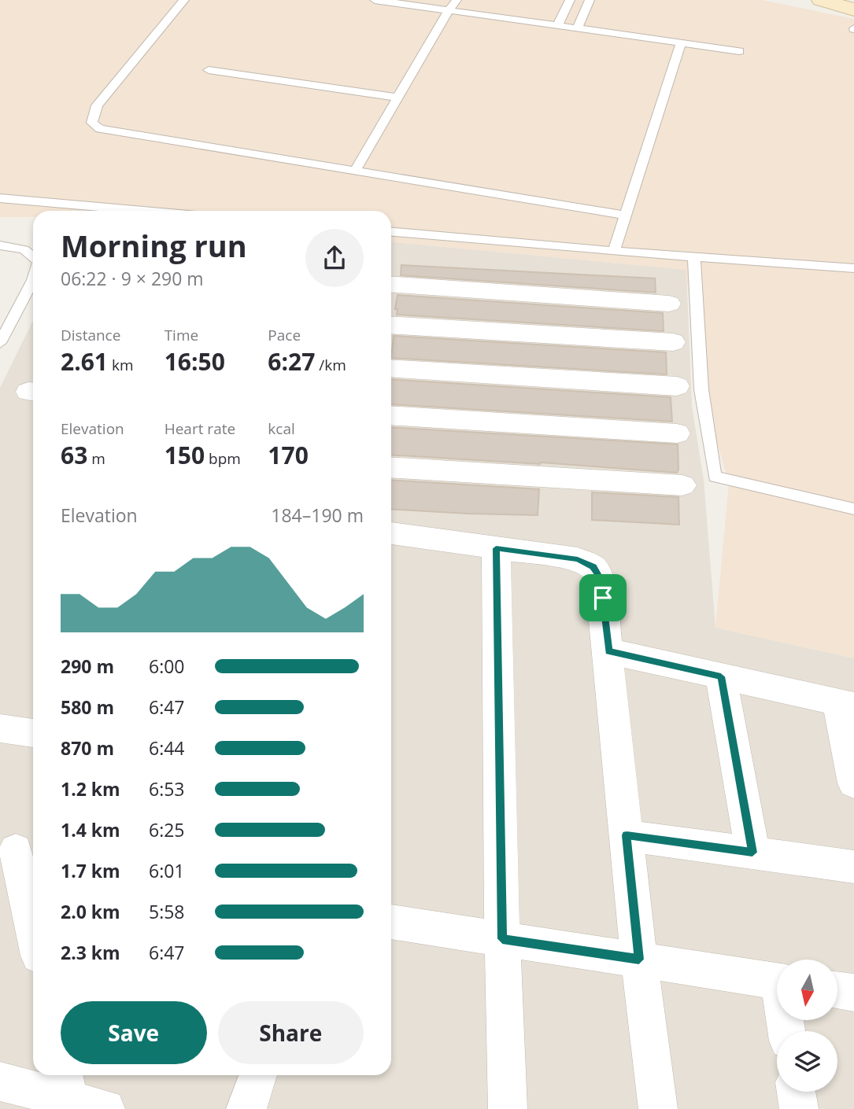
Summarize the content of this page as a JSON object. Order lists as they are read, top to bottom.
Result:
{
  "north": "bottom",
  "page": {
    "heading": ["Morning run", "06:22 · 9 × 290 m"],
    "stats": [
      ["Distance", "2.61 km"],
      ["Time", "16:50"],
      ["Pace", "6:27 /km"],
      ["Elevation", "63 m"],
      ["Heart rate", "150 bpm"],
      ["kcal", "170"]
    ],
    "chart": ["Elevation", "184–190 m"],
    "list": [
      {
        "name": "290 m",
        "note": "6:00"
      },
      {
        "name": "580 m",
        "note": "6:47"
      },
      {
        "name": "870 m",
        "note": "6:44"
      },
      {
        "name": "1.2 km",
        "note": "6:53"
      },
      {
        "name": "1.4 km",
        "note": "6:25"
      },
      {
        "name": "1.7 km",
        "note": "6:01"
      },
      {
        "name": "2.0 km",
        "note": "5:58"
      },
      {
        "name": "2.3 km",
        "note": "6:47"
      }
    ],
    "buttons": ["Save", "Share"]
  }
}
